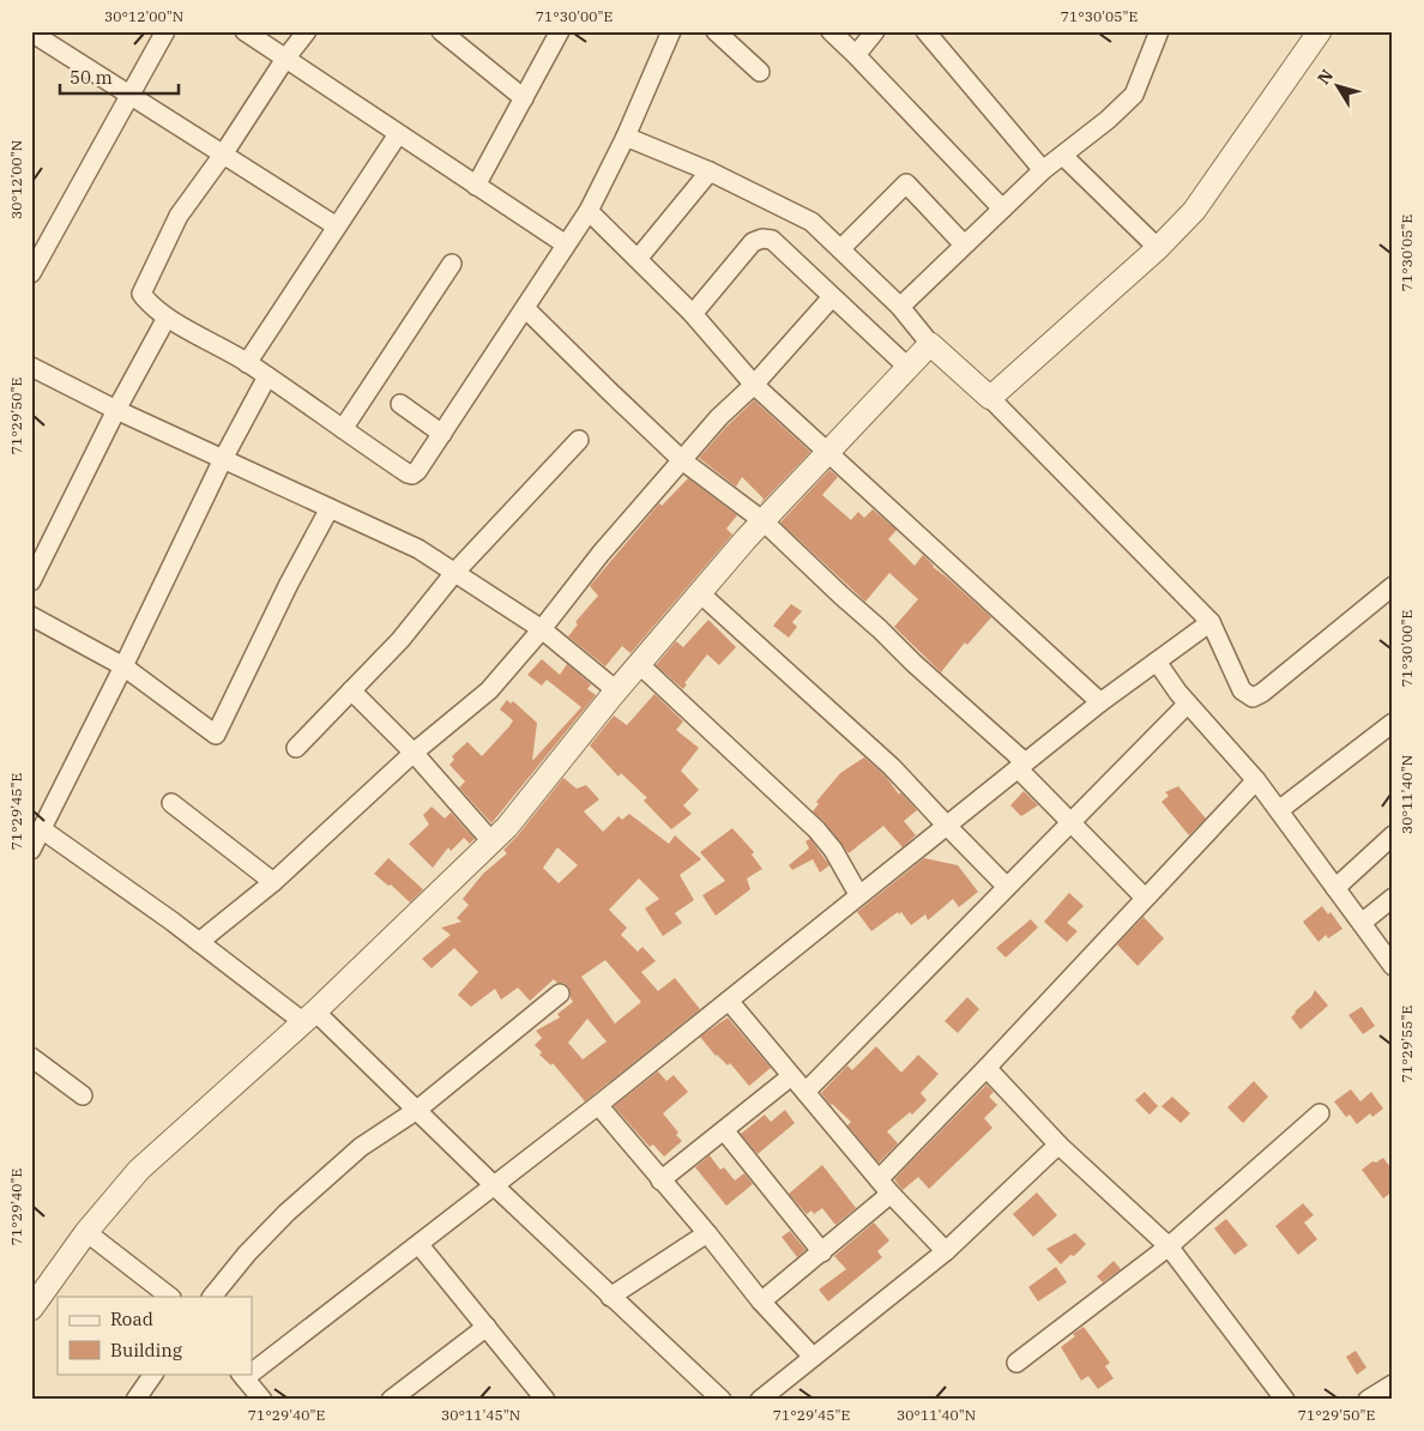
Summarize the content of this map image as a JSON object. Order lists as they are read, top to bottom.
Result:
{
  "legend": ["Road", "Building"],
  "scale_bar": "50 m",
  "north": "top left",
  "coordinates": [
    "30°12'00\"N",
    "71°30'00\"E",
    "71°30'05\"E",
    "71°29'50\"E",
    "30°11'40\"N",
    "71°29'45\"E",
    "71°29'55\"E",
    "71°29'40\"E",
    "30°11'45\"N"
  ]
}
